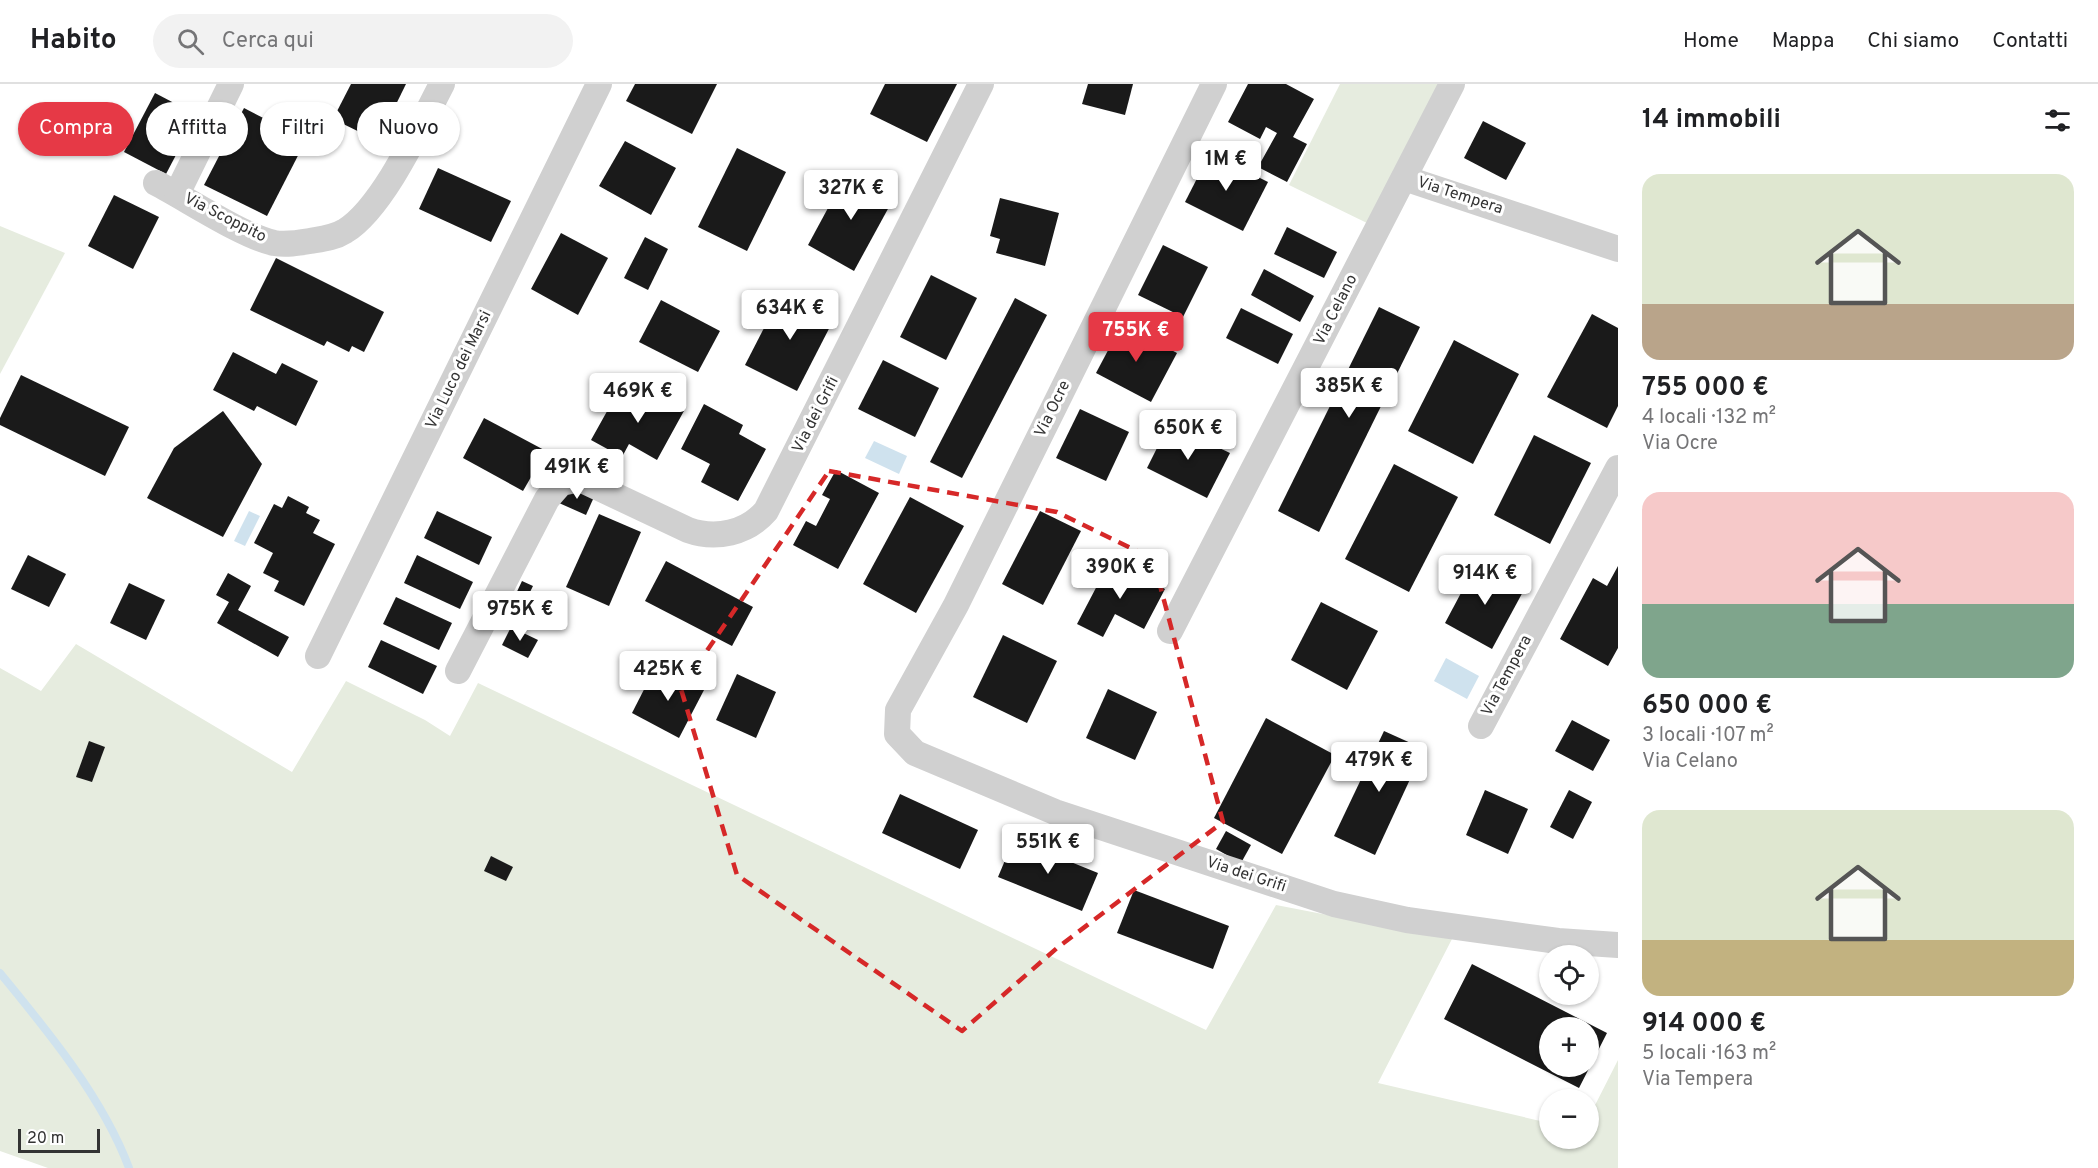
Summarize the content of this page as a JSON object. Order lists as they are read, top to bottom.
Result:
{
  "streets": {
    "street": [
      "Via Tempera",
      "Via Scoppito",
      "Via Celano",
      "Via Luco dei Marsi",
      "Via Ocre",
      "Via dei Grifi"
    ]
  },
  "crossings": [
    ["Via Tempera", "Via Celano"],
    ["Via Ocre", "Via dei Grifi"]
  ],
  "scale_bar": "20 m",
  "page": {
    "header": "Habito",
    "search": "Cerca qui",
    "nav": [
      "Home",
      "Mappa",
      "Chi siamo",
      "Contatti"
    ],
    "heading": "14 immobili",
    "chip": [
      "Compra",
      "Affitta",
      "Filtri",
      "Nuovo"
    ],
    "price": [
      "1M €",
      "327K €",
      "634K €",
      "755K €",
      "385K €",
      "469K €",
      "650K €",
      "491K €",
      "390K €",
      "914K €",
      "975K €",
      "425K €",
      "479K €",
      "551K €"
    ],
    "list": [
      {
        "name": "755 000 €",
        "note": "4 locali · 132 m² · Via Ocre"
      },
      {
        "name": "650 000 €",
        "note": "3 locali · 107 m² · Via Celano"
      },
      {
        "name": "914 000 €",
        "note": "5 locali · 163 m² · Via Tempera"
      }
    ],
    "map_buttons": ["+", "−"],
    "scale": "20 m"
  }
}
